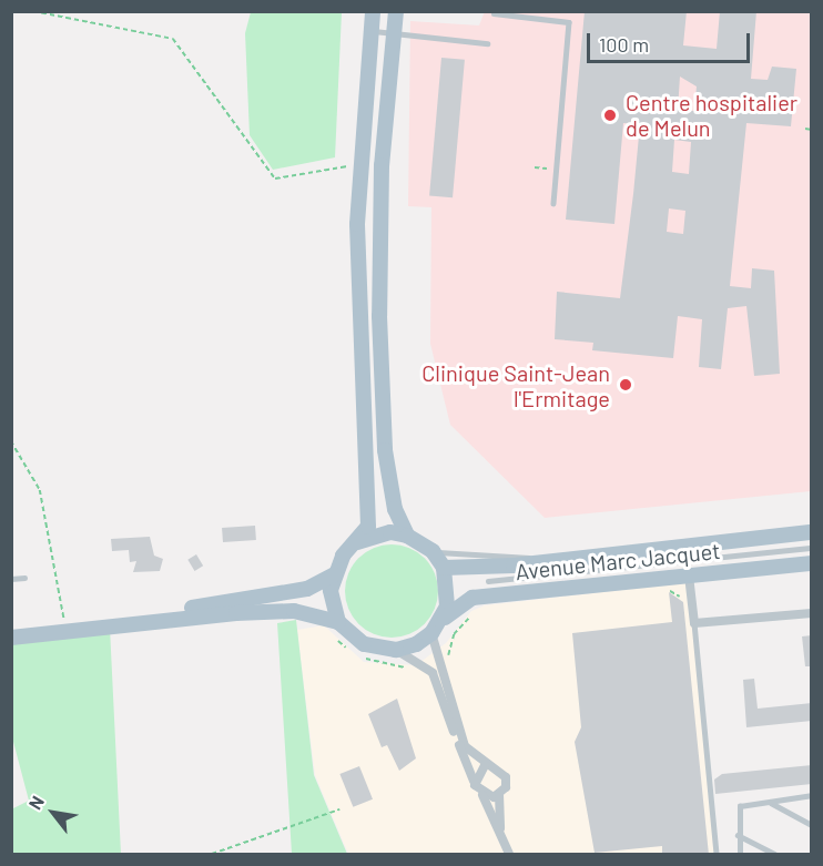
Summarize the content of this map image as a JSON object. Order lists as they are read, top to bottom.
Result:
{
  "streets": {
    "main road": ["Avenue Marc Jacquet"]
  },
  "places": ["Centre hospitalier de Melun", "Clinique Saint-Jean l'Ermitage"],
  "scale_bar": "100 m",
  "north": "top left"
}
